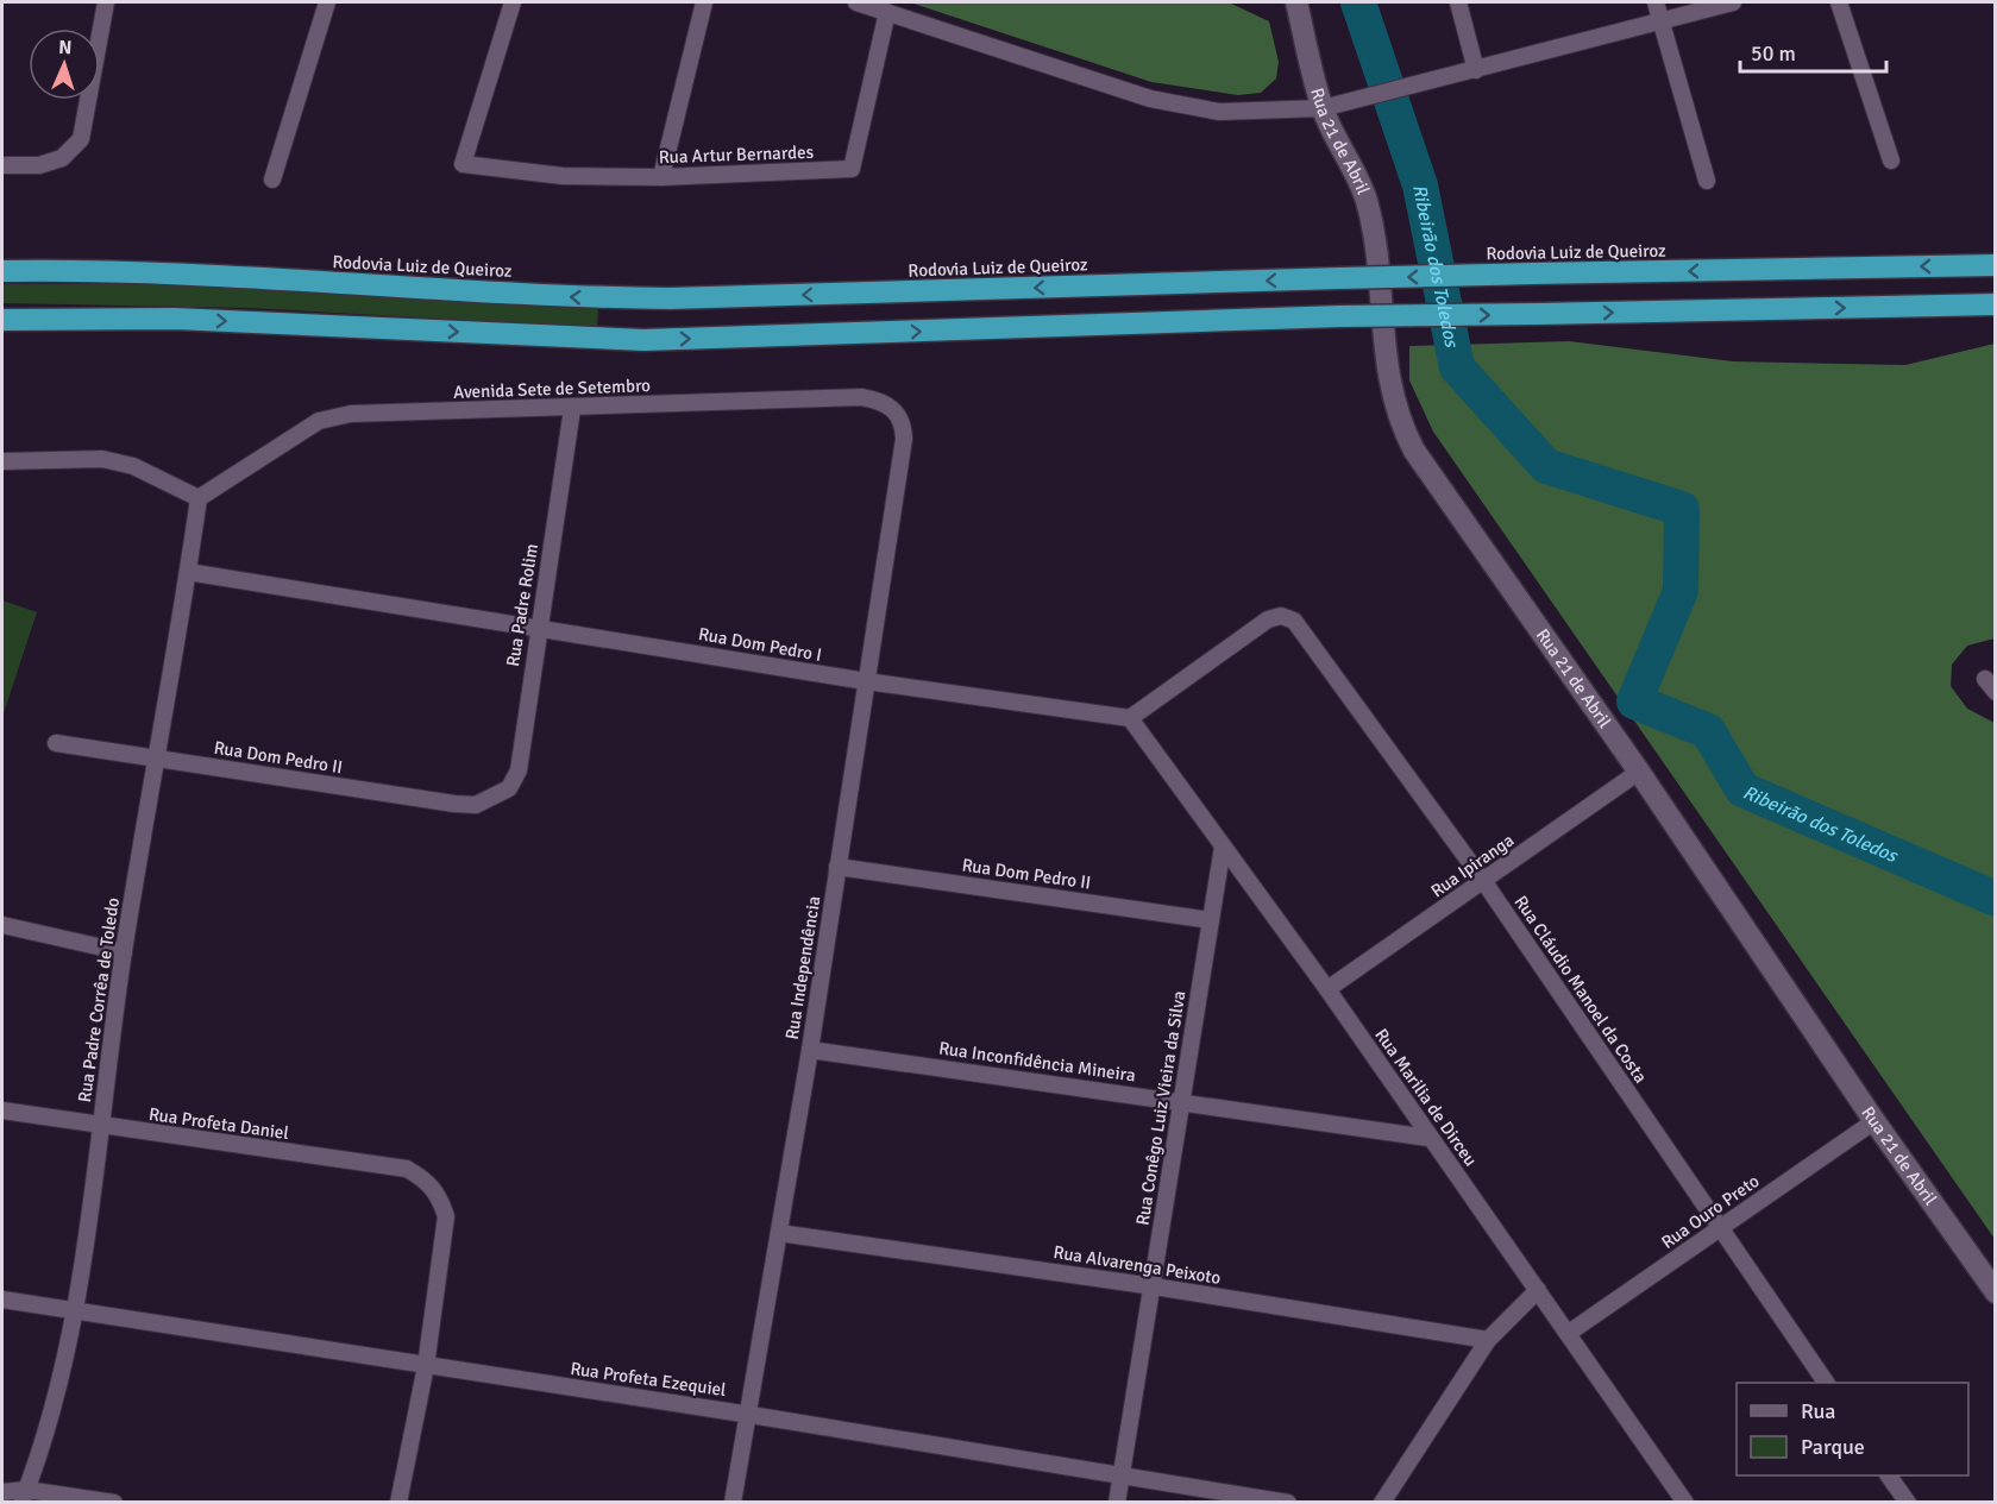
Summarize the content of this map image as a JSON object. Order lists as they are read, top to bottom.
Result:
{
  "streets": {
    "highway": ["Rodovia Luiz de Queiroz"],
    "street": [
      "Rua 21 de Abril",
      "Rua Artur Bernardes",
      "Avenida Sete de Setembro",
      "Rua Padre Rolim",
      "Rua Dom Pedro I",
      "Rua Dom Pedro II",
      "Rua Ipiranga",
      "Rua Independência",
      "Rua Cláudio Manoel da Costa",
      "Rua Padre Corrêa de Toledo",
      "Rua Inconfidência Mineira",
      "Rua Marilia de Dirceu",
      "Rua Conêgo Luiz Vieira da Silva",
      "Rua Profeta Daniel",
      "Rua Ouro Preto",
      "Rua Alvarenga Peixoto",
      "Rua Profeta Ezequiel"
    ]
  },
  "crossings": [
    ["Rua 21 de Abril", "Rua Ipiranga"],
    ["Rua 21 de Abril", "Rua Ouro Preto"],
    ["Avenida Sete de Setembro", "Rua Padre Rolim"],
    ["Avenida Sete de Setembro", "Rua Independência"],
    ["Avenida Sete de Setembro", "Rua Padre Corrêa de Toledo"],
    ["Rua Padre Rolim", "Rua Dom Pedro I"],
    ["Rua Padre Rolim", "Rua Dom Pedro II"],
    ["Rua Dom Pedro I", "Rua Independência"],
    ["Rua Dom Pedro I", "Rua Cláudio Manoel da Costa"],
    ["Rua Dom Pedro I", "Rua Padre Corrêa de Toledo"],
    ["Rua Dom Pedro I", "Rua Marilia de Dirceu"],
    ["Rua Dom Pedro II", "Rua Independência"],
    ["Rua Dom Pedro II", "Rua Padre Corrêa de Toledo"],
    ["Rua Dom Pedro II", "Rua Conêgo Luiz Vieira da Silva"],
    ["Rua Ipiranga", "Rua Cláudio Manoel da Costa"],
    ["Rua Ipiranga", "Rua Marilia de Dirceu"],
    ["Rua Independência", "Rua Inconfidência Mineira"],
    ["Rua Independência", "Rua Alvarenga Peixoto"],
    ["Rua Independência", "Rua Profeta Ezequiel"],
    ["Rua Cláudio Manoel da Costa", "Rua Marilia de Dirceu"],
    ["Rua Cláudio Manoel da Costa", "Rua Ouro Preto"],
    ["Rua Padre Corrêa de Toledo", "Rua Profeta Daniel"],
    ["Rua Padre Corrêa de Toledo", "Rua Profeta Ezequiel"],
    ["Rua Inconfidência Mineira", "Rua Marilia de Dirceu"],
    ["Rua Inconfidência Mineira", "Rua Conêgo Luiz Vieira da Silva"],
    ["Rua Marilia de Dirceu", "Rua Conêgo Luiz Vieira da Silva"],
    ["Rua Marilia de Dirceu", "Rua Ouro Preto"],
    ["Rua Conêgo Luiz Vieira da Silva", "Rua Alvarenga Peixoto"],
    ["Rua Conêgo Luiz Vieira da Silva", "Rua Profeta Ezequiel"],
    ["Rua Profeta Daniel", "Rua Profeta Ezequiel"]
  ],
  "water": ["Ribeirão dos Toledos"],
  "legend": ["Rua", "Parque"],
  "scale_bar": "50 m",
  "north": "top"
}
